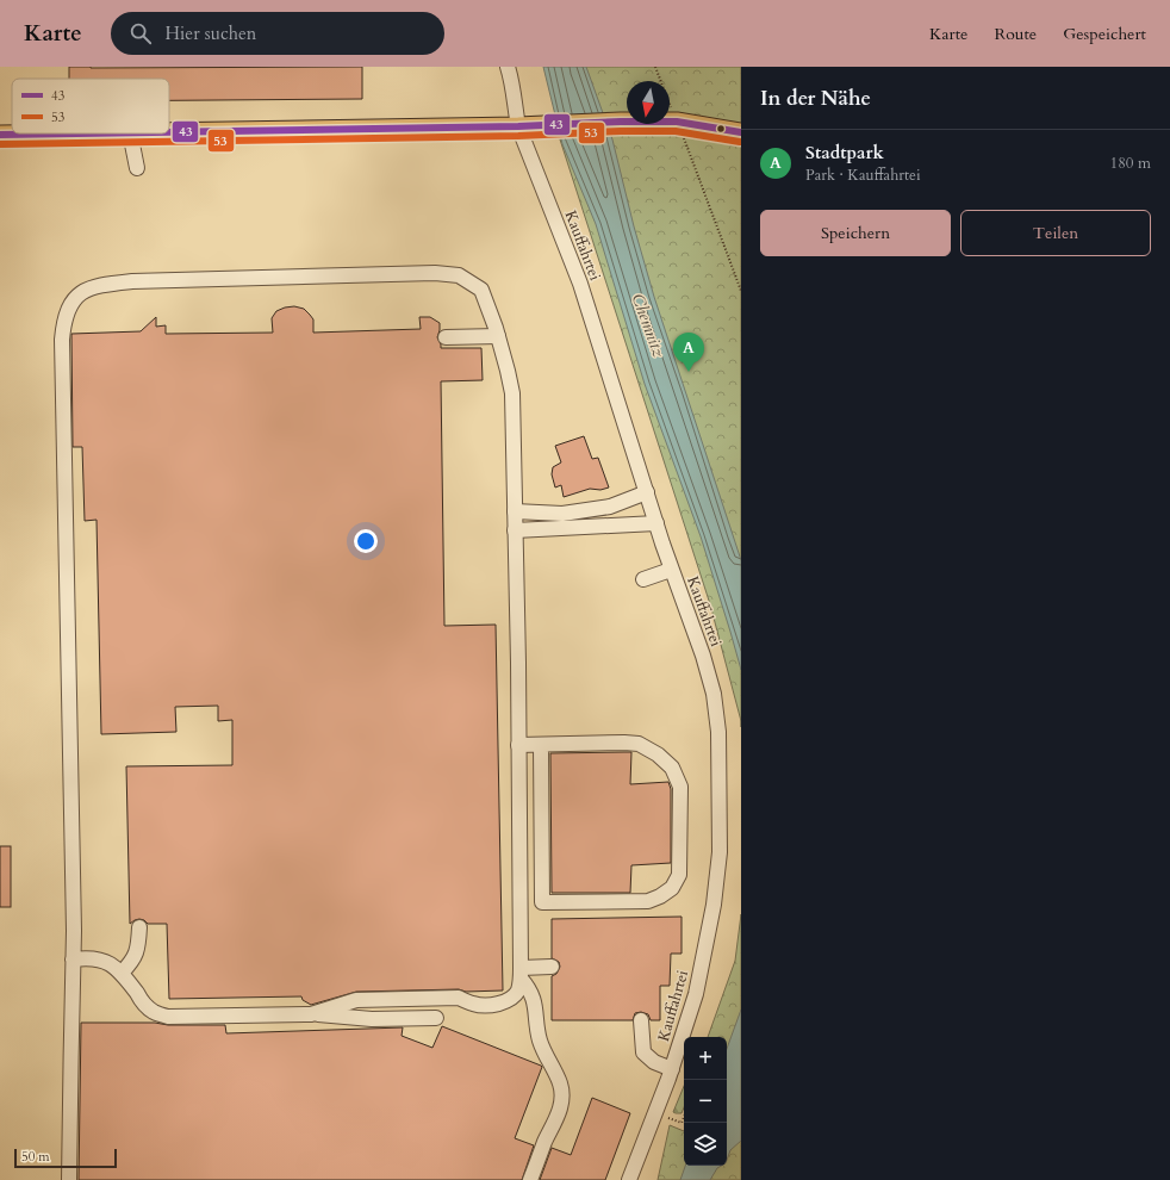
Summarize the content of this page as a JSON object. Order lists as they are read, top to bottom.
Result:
{
  "streets": {
    "street": ["Kauffahrtei"]
  },
  "water": ["Chemnitz"],
  "lines": ["transit line 43", "transit line 53"],
  "legend": ["43", "53"],
  "scale_bar": "50 m",
  "north": "bottom",
  "page": {
    "header": "Karte",
    "search": "Hier suchen",
    "nav": ["Karte", "Route", "Gespeichert"],
    "heading": "In der Nähe",
    "list": [
      {
        "mark": "A",
        "name": "Stadtpark",
        "note": "Park · Kauffahrtei",
        "value": "180 m"
      }
    ],
    "buttons": ["Speichern", "Teilen"],
    "pins": "A",
    "map_buttons": ["+", "−"],
    "scale": "50 m"
  }
}
